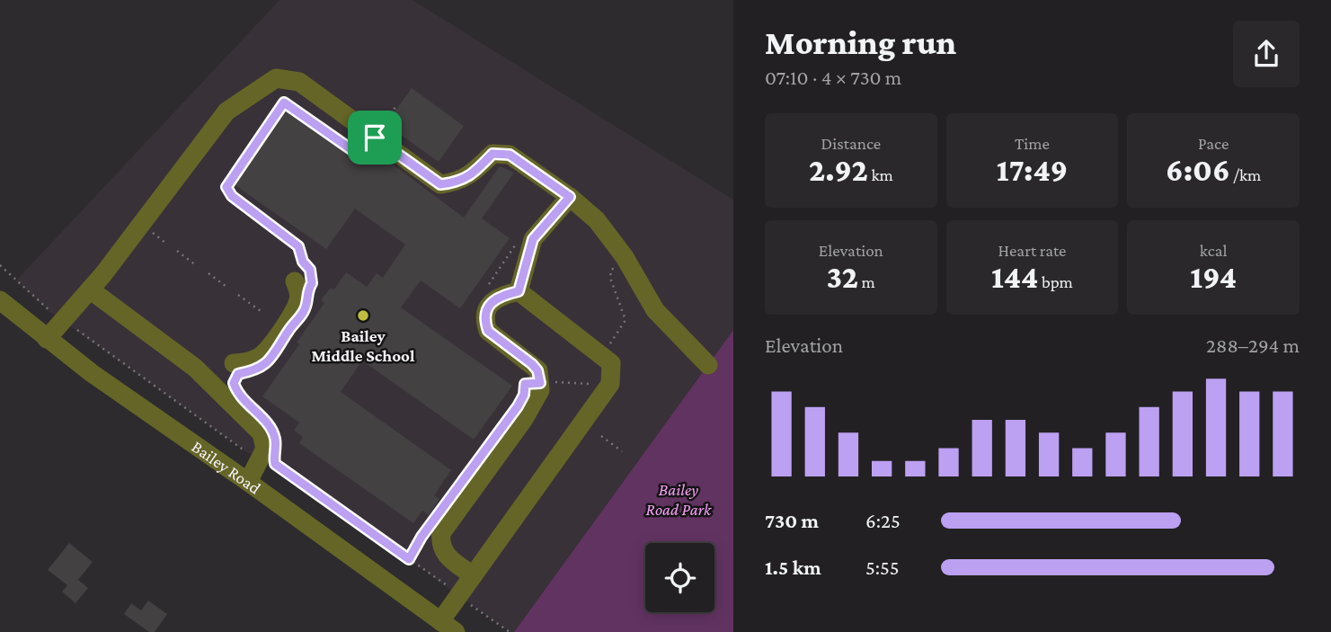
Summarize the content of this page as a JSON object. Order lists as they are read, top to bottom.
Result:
{
  "streets": {
    "street": ["Bailey Road"]
  },
  "parks": ["Bailey Road Park"],
  "places": ["Bailey Middle School"],
  "page": {
    "heading": ["Morning run", "07:10 · 4 × 730 m"],
    "stats": [
      ["Distance", "2.92 km"],
      ["Time", "17:49"],
      ["Pace", "6:06 /km"],
      ["Elevation", "32 m"],
      ["Heart rate", "144 bpm"],
      ["kcal", "194"]
    ],
    "chart": ["Elevation", "288–294 m"],
    "list": [
      {
        "name": "730 m",
        "note": "6:25"
      },
      {
        "name": "1.5 km",
        "note": "5:55"
      }
    ]
  }
}
